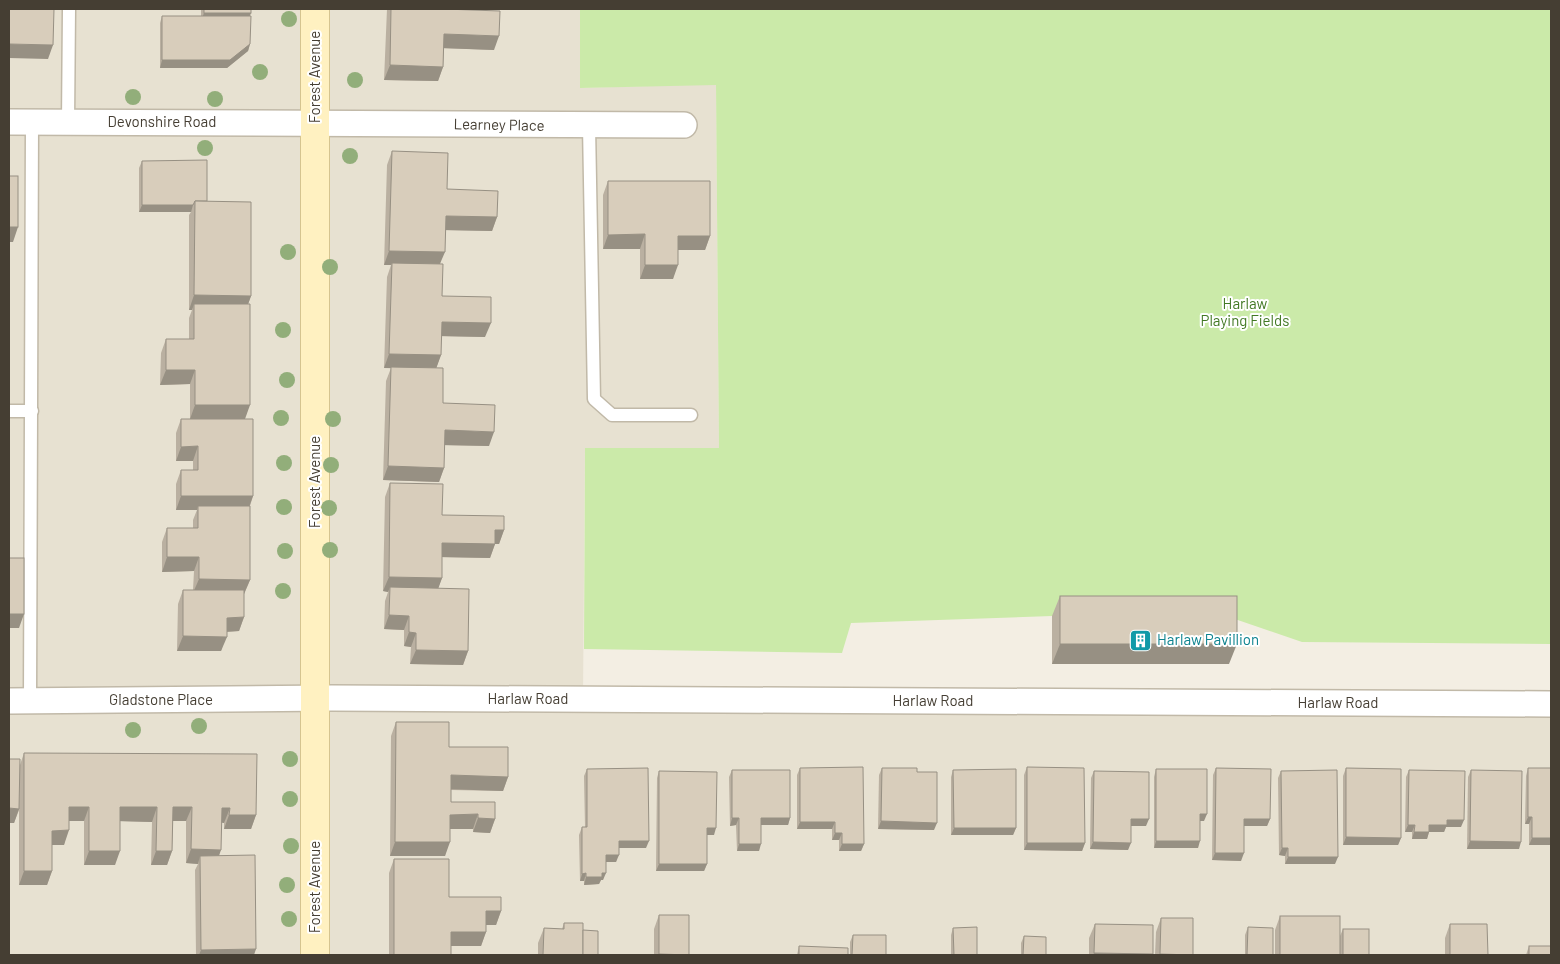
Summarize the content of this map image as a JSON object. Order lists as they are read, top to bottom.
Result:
{
  "streets": {
    "street": [
      "Forest Avenue",
      "Devonshire Road",
      "Learney Place",
      "Harlaw Road",
      "Gladstone Place"
    ]
  },
  "crossings": [
    ["Forest Avenue", "Devonshire Road"],
    ["Forest Avenue", "Learney Place"],
    ["Forest Avenue", "Harlaw Road"],
    ["Forest Avenue", "Gladstone Place"],
    ["Devonshire Road", "Learney Place"],
    ["Harlaw Road", "Gladstone Place"]
  ],
  "parks": ["Harlaw Playing Fields"],
  "places": {
    "building": ["Harlaw Pavillion"]
  }
}
